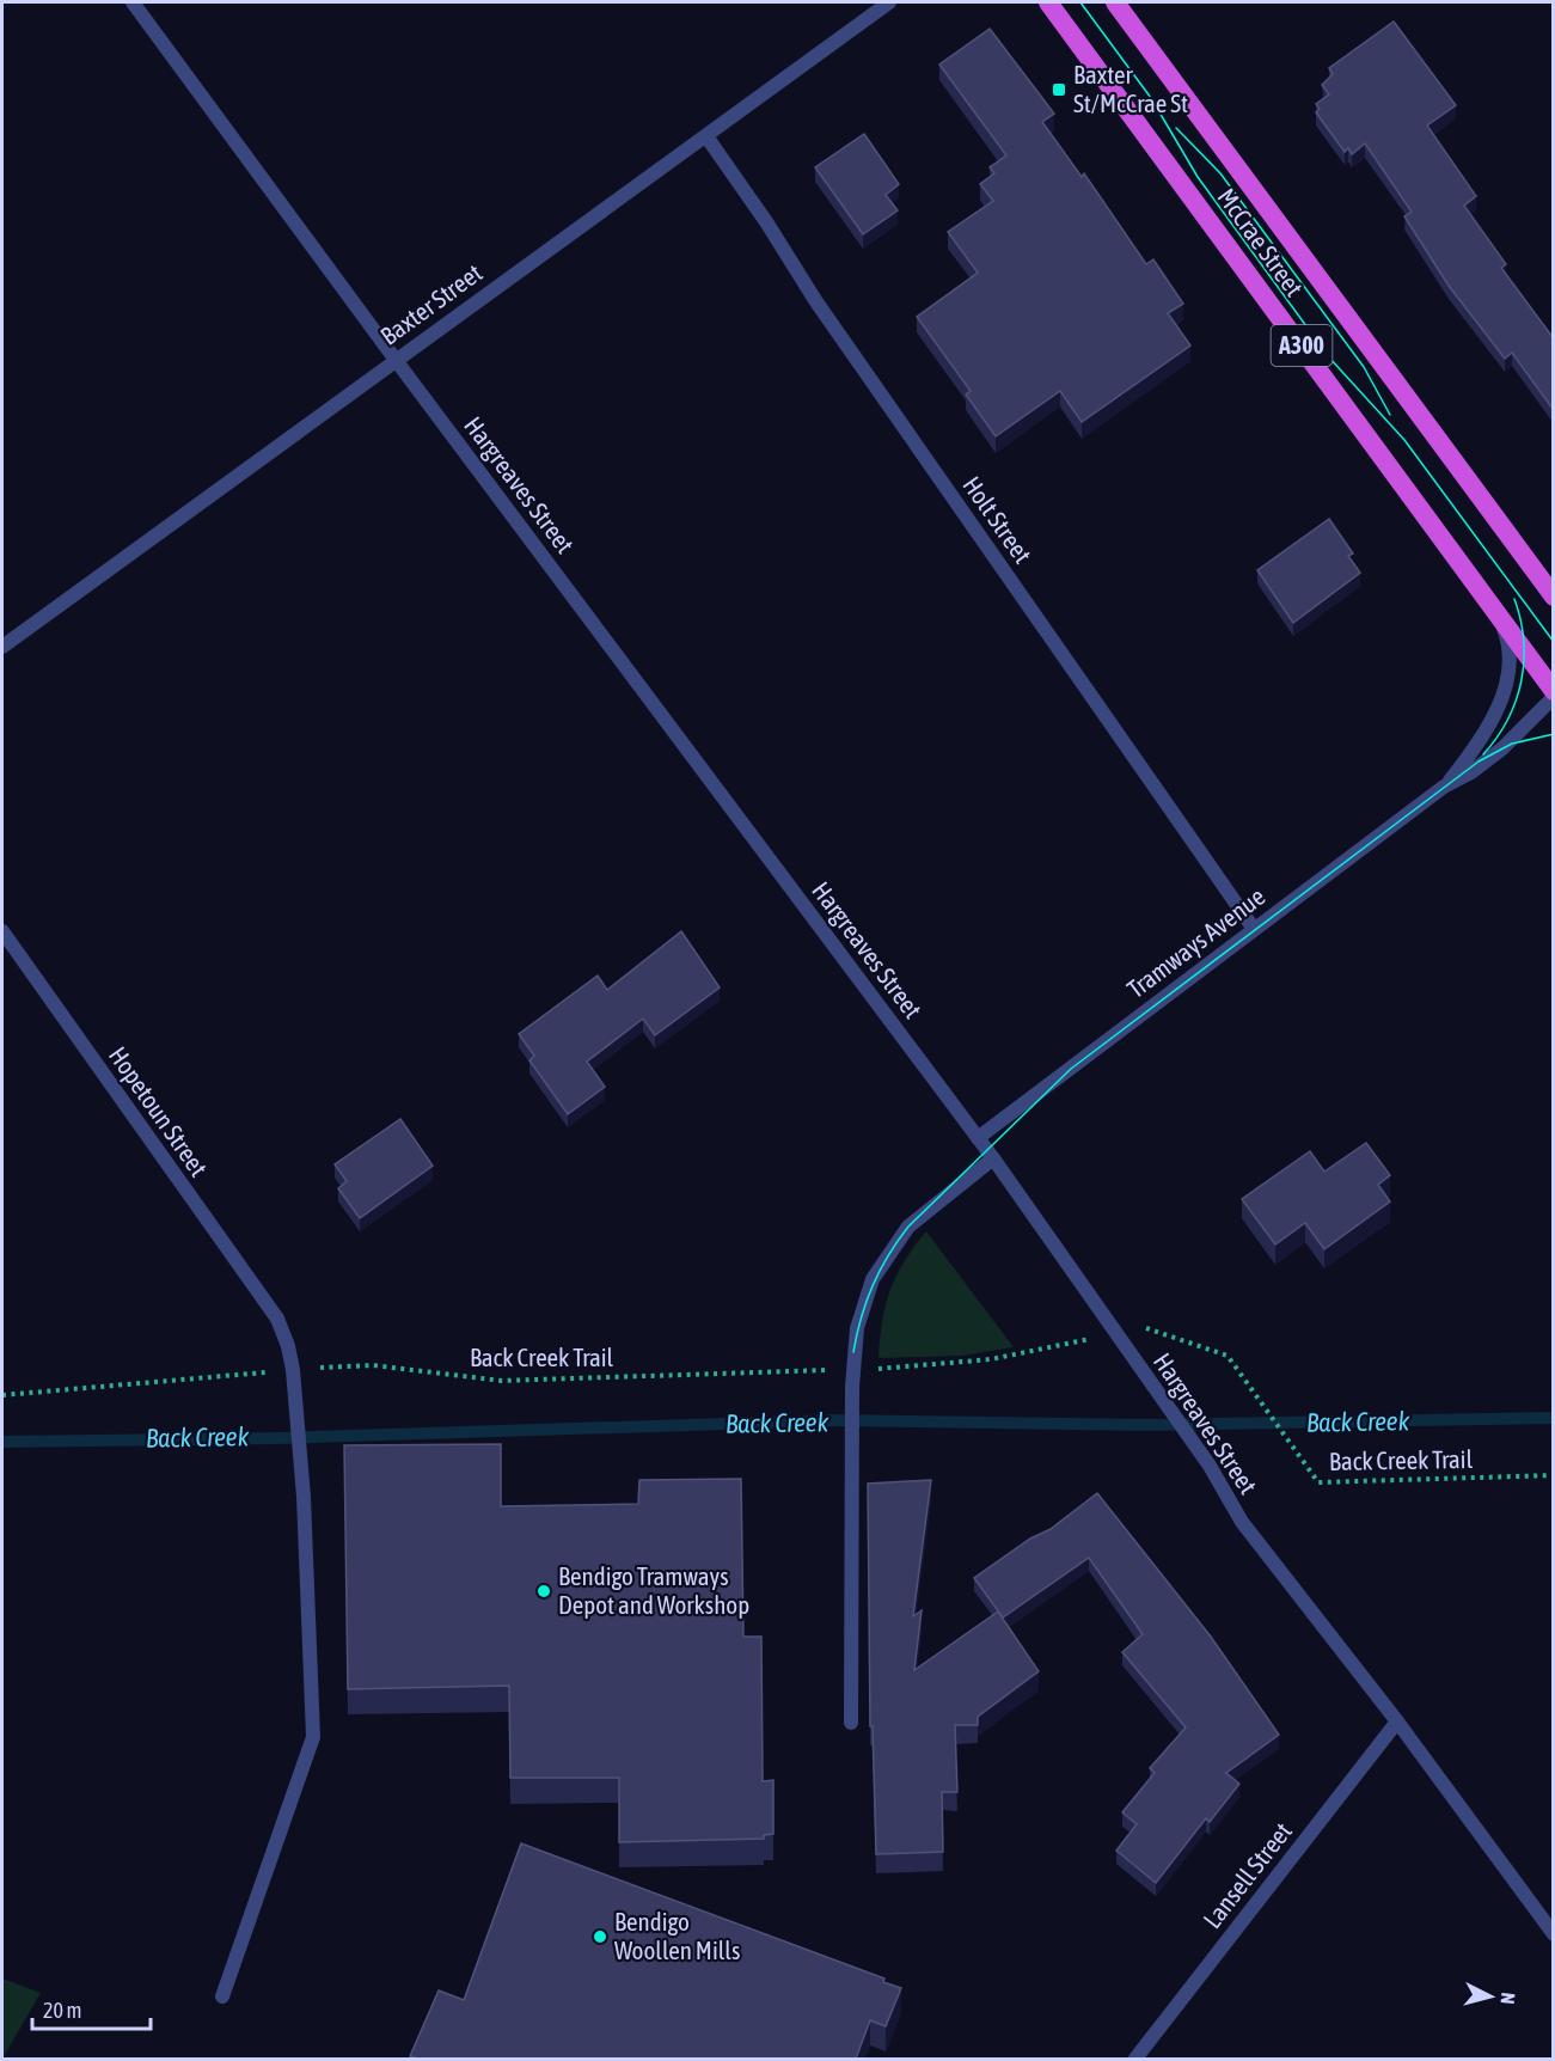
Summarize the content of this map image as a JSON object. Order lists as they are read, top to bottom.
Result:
{
  "streets": {
    "highway": ["McCrae Street", "A300"],
    "street": [
      "Baxter Street",
      "Hargreaves Street",
      "Holt Street",
      "Tramways Avenue",
      "Hopetoun Street",
      "Lansell Street"
    ],
    "path": ["Back Creek Trail"]
  },
  "crossings": [
    ["McCrae Street", "Tramways Avenue"],
    ["Baxter Street", "Hargreaves Street"],
    ["Baxter Street", "Holt Street"],
    ["Hargreaves Street", "Tramways Avenue"],
    ["Hargreaves Street", "Lansell Street"],
    ["Holt Street", "Tramways Avenue"],
    ["Hopetoun Street", "Back Creek Trail"]
  ],
  "water": ["Back Creek"],
  "places": {
    "transit": ["Baxter St/McCrae St"],
    "other": ["Bendigo Tramways Depot and Workshop", "Bendigo Woollen Mills"]
  },
  "scale_bar": "20 m",
  "north": "right"
}
